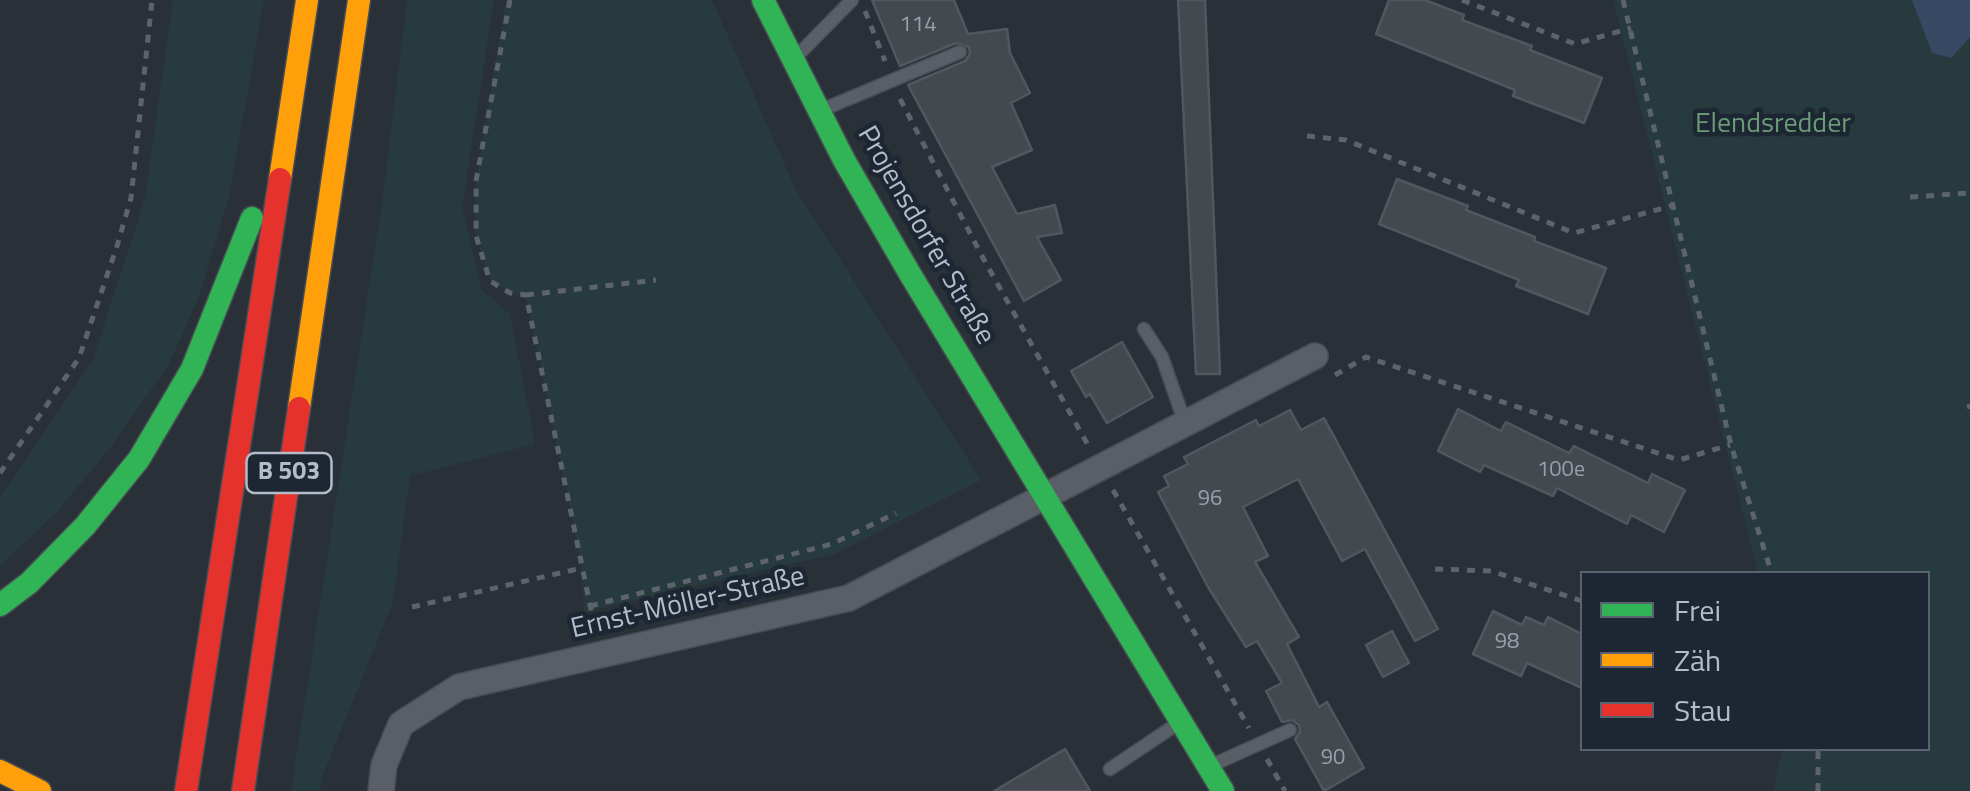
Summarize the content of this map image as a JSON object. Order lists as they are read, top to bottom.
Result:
{
  "streets": {
    "main road": ["Projensdorfer Straße", "B 503"],
    "street": ["Ernst-Möller-Straße"]
  },
  "crossings": [
    ["Projensdorfer Straße", "Ernst-Möller-Straße"]
  ],
  "parks": ["Elendsredder"],
  "house_numbers": [
    "114",
    "100e",
    "96",
    "98",
    "90"
  ],
  "legend": ["Frei", "Zäh", "Stau"]
}
